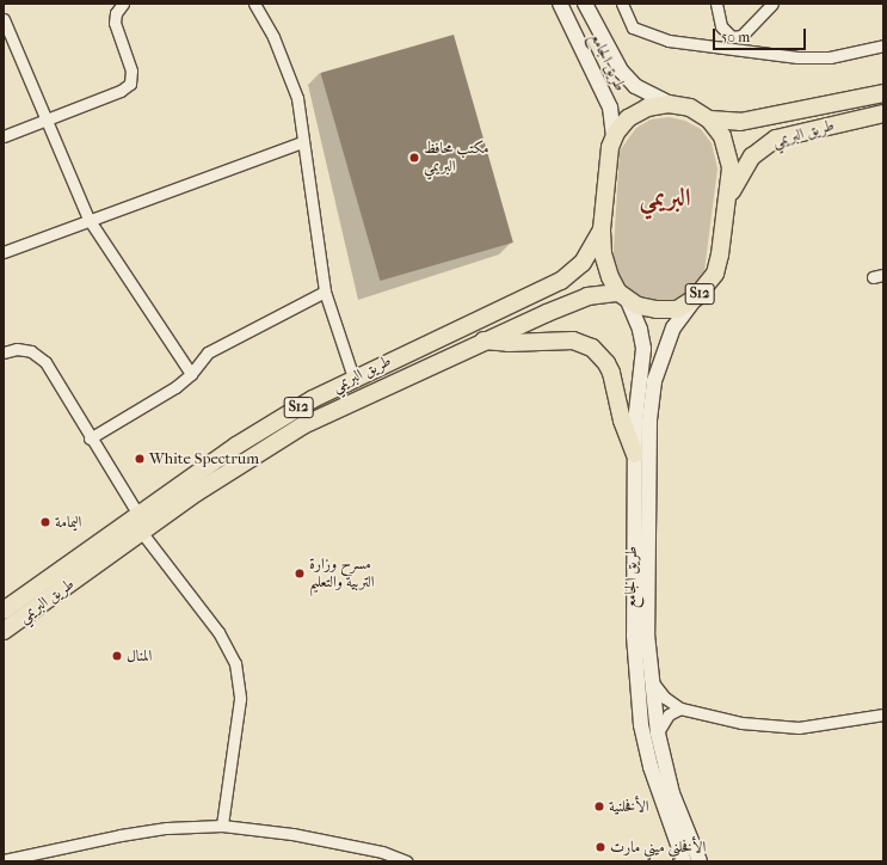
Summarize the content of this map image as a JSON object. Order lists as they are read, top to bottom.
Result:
{
  "streets": {
    "main road": ["طريق الجامع", "طريق البريمي", "S12"]
  },
  "crossings": [
    ["طريق الجامع", "طريق البريمي"],
    ["طريق الجامع", "S12"],
    ["طريق البريمي", "S12"]
  ],
  "districts": ["البريمي"],
  "places": [
    "مكتب محافظ البريمي",
    "White Spectrum",
    "اليمامة",
    "مسرح وزارة التربية والتعليم",
    "المنال",
    "الأفخلنية",
    "الأفخلني ميني مارت"
  ],
  "scale_bar": "50 m"
}
